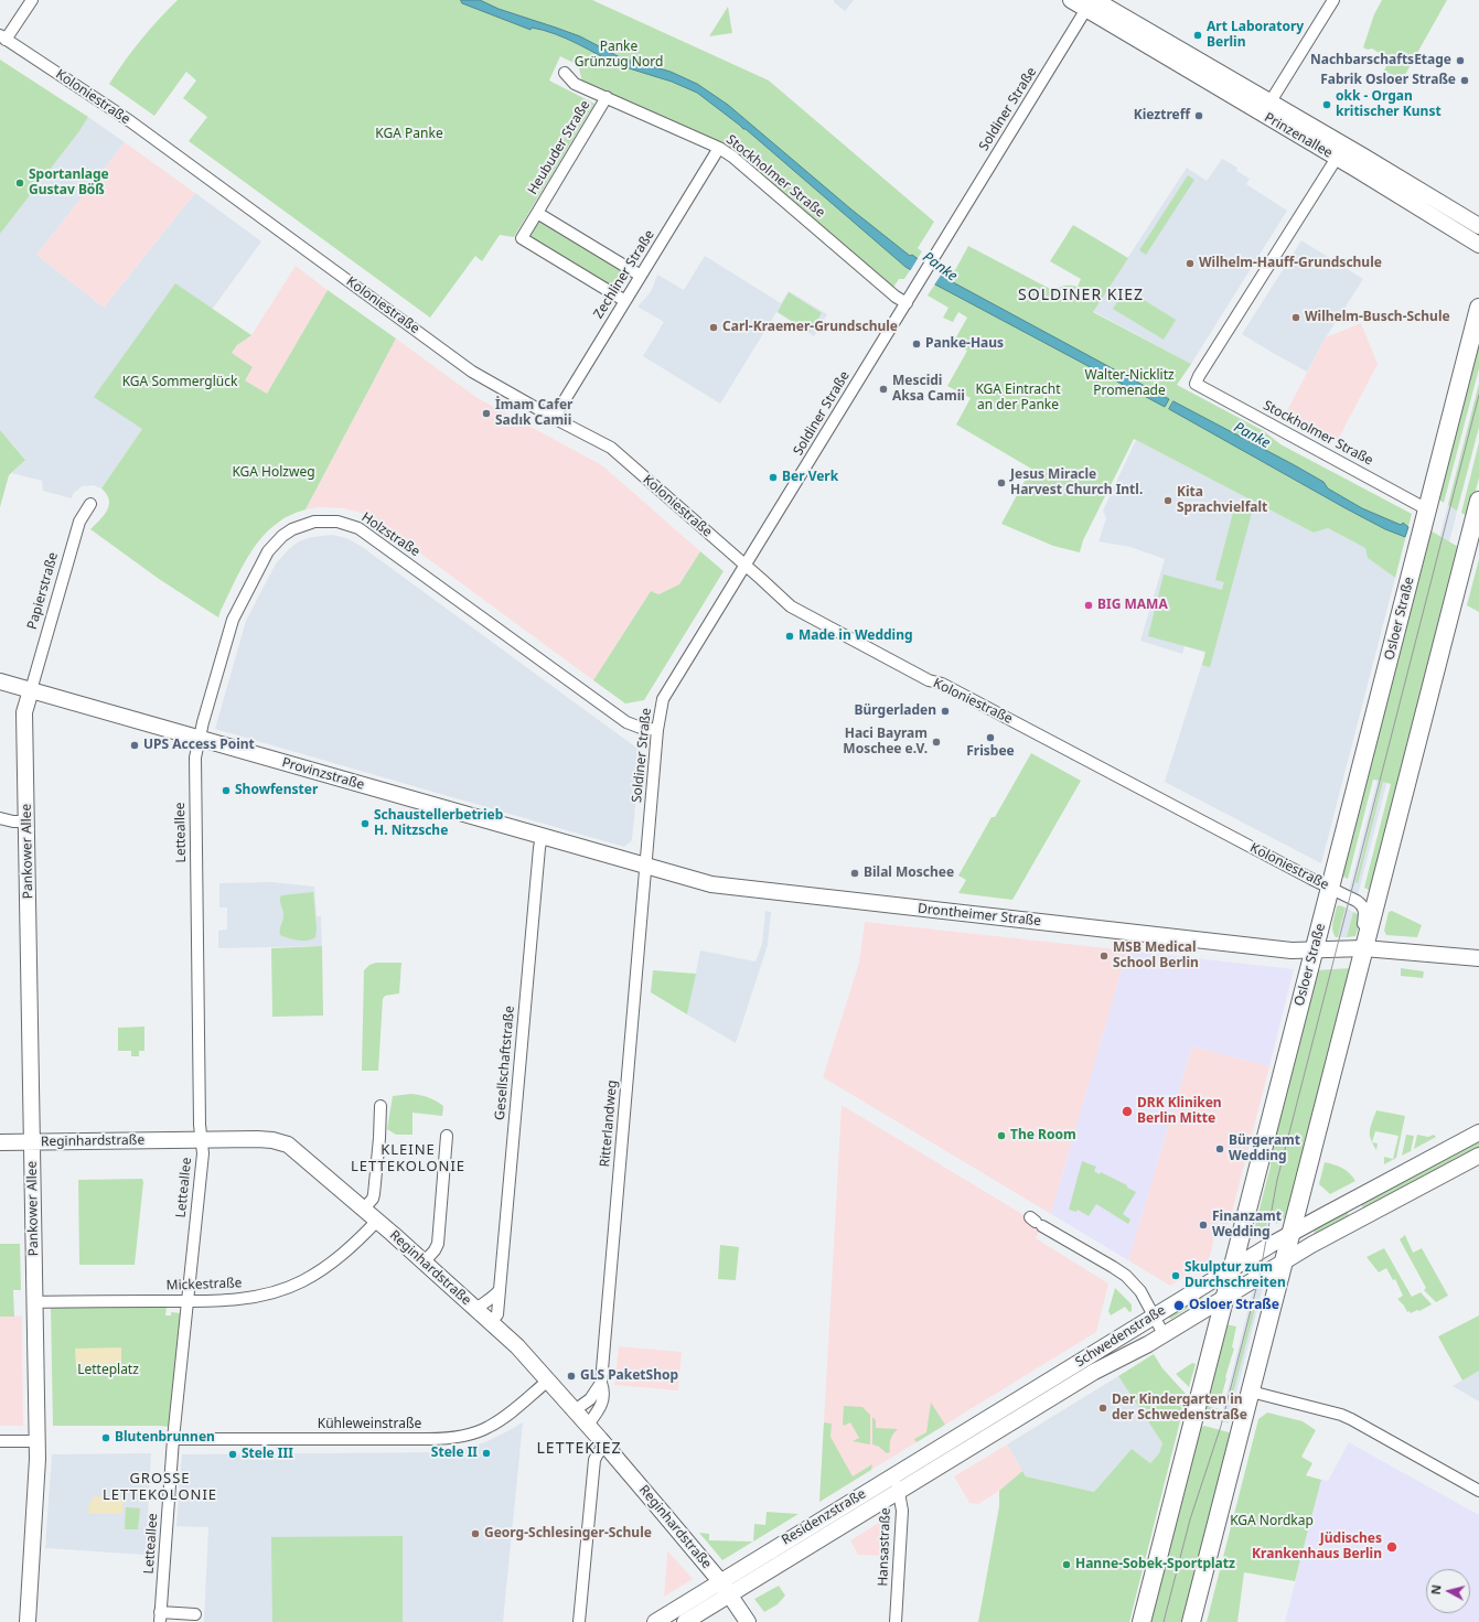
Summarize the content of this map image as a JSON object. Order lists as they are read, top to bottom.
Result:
{
  "streets": {
    "main road": [
      "Prinzenallee",
      "Osloer Straße",
      "Provinzstraße",
      "Pankower Allee",
      "Drontheimer Straße",
      "Reginhardstraße",
      "Schwedenstraße",
      "Residenzstraße"
    ],
    "street": [
      "Koloniestraße",
      "Soldiner Straße",
      "Heubuder Straße",
      "Stockholmer Straße",
      "Zechliner Straße",
      "Holzstraße",
      "Papierstraße",
      "Letteallee",
      "Gesellschaftstraße",
      "Ritterlandweg",
      "Mickestraße",
      "Kühleweinstraße",
      "Hansastraße"
    ]
  },
  "crossings": [
    ["Koloniestraße", "Soldiner Straße"],
    ["Koloniestraße", "Zechliner Straße"],
    ["Koloniestraße", "Osloer Straße"],
    ["Soldiner Straße", "Prinzenallee"],
    ["Soldiner Straße", "Stockholmer Straße"],
    ["Soldiner Straße", "Holzstraße"],
    ["Soldiner Straße", "Provinzstraße"],
    ["Soldiner Straße", "Drontheimer Straße"],
    ["Soldiner Straße", "Ritterlandweg"],
    ["Prinzenallee", "Stockholmer Straße"],
    ["Heubuder Straße", "Stockholmer Straße"],
    ["Heubuder Straße", "Zechliner Straße"],
    ["Stockholmer Straße", "Zechliner Straße"],
    ["Stockholmer Straße", "Osloer Straße"],
    ["Holzstraße", "Provinzstraße"],
    ["Holzstraße", "Letteallee"],
    ["Papierstraße", "Provinzstraße"],
    ["Papierstraße", "Pankower Allee"],
    ["Osloer Straße", "Drontheimer Straße"],
    ["Osloer Straße", "Schwedenstraße"],
    ["Provinzstraße", "Letteallee"],
    ["Provinzstraße", "Pankower Allee"],
    ["Provinzstraße", "Drontheimer Straße"],
    ["Provinzstraße", "Gesellschaftstraße"],
    ["Provinzstraße", "Ritterlandweg"],
    ["Letteallee", "Reginhardstraße"],
    ["Letteallee", "Mickestraße"],
    ["Letteallee", "Kühleweinstraße"],
    ["Pankower Allee", "Reginhardstraße"],
    ["Pankower Allee", "Mickestraße"],
    ["Drontheimer Straße", "Ritterlandweg"],
    ["Gesellschaftstraße", "Reginhardstraße"],
    ["Ritterlandweg", "Reginhardstraße"],
    ["Reginhardstraße", "Mickestraße"],
    ["Reginhardstraße", "Kühleweinstraße"],
    ["Reginhardstraße", "Residenzstraße"],
    ["Schwedenstraße", "Residenzstraße"],
    ["Residenzstraße", "Hansastraße"]
  ],
  "districts": [
    "SOLDINER KIEZ",
    "KLEINE LETTEKOLONIE",
    "LETTEKIEZ",
    "GROSSE LETTEKOLONIE"
  ],
  "water": ["Panke"],
  "parks": [
    "Panke Grünzug Nord",
    "KGA Panke",
    "Walter-Nicklitz Promenade",
    "KGA Sommerglück",
    "KGA Eintracht an der Panke",
    "KGA Holzweg",
    "Letteplatz",
    "KGA Nordkap"
  ],
  "places": [
    "Art Laboratory Berlin",
    "NachbarschaftsEtage",
    "Fabrik Osloer Straße",
    "okk - Organ kritischer Kunst",
    "Kieztreff",
    "Sportanlage Gustav Böß",
    "Wilhelm-Hauff-Grundschule",
    "Wilhelm-Busch-Schule",
    "Carl-Kraemer-Grundschule",
    "Panke-Haus",
    "Mescidi Aksa Camii",
    "İmam Cafer Sadık Camii",
    "Ber Verk",
    "Jesus Miracle Harvest Church Intl.",
    "Kita Sprachvielfalt",
    "BIG MAMA",
    "Made in Wedding",
    "Bürgerladen",
    "Frisbee",
    "Haci Bayram Moschee e.V.",
    "UPS Access Point",
    "Showfenster",
    "Schaustellerbetrieb H. Nitzsche",
    "Bilal Moschee",
    "MSB Medical School Berlin",
    "DRK Kliniken Berlin Mitte",
    "The Room",
    "Bürgeramt Wedding",
    "Finanzamt Wedding",
    "Skulptur zum Durchschreiten",
    "Osloer Straße",
    "GLS PaketShop",
    "Der Kindergarten in der Schwedenstraße",
    "Blutenbrunnen",
    "Stele II",
    "Stele III",
    "Georg-Schlesinger-Schule",
    "Jüdisches Krankenhaus Berlin",
    "Hanne-Sobek-Sportplatz"
  ],
  "north": "left"
}
